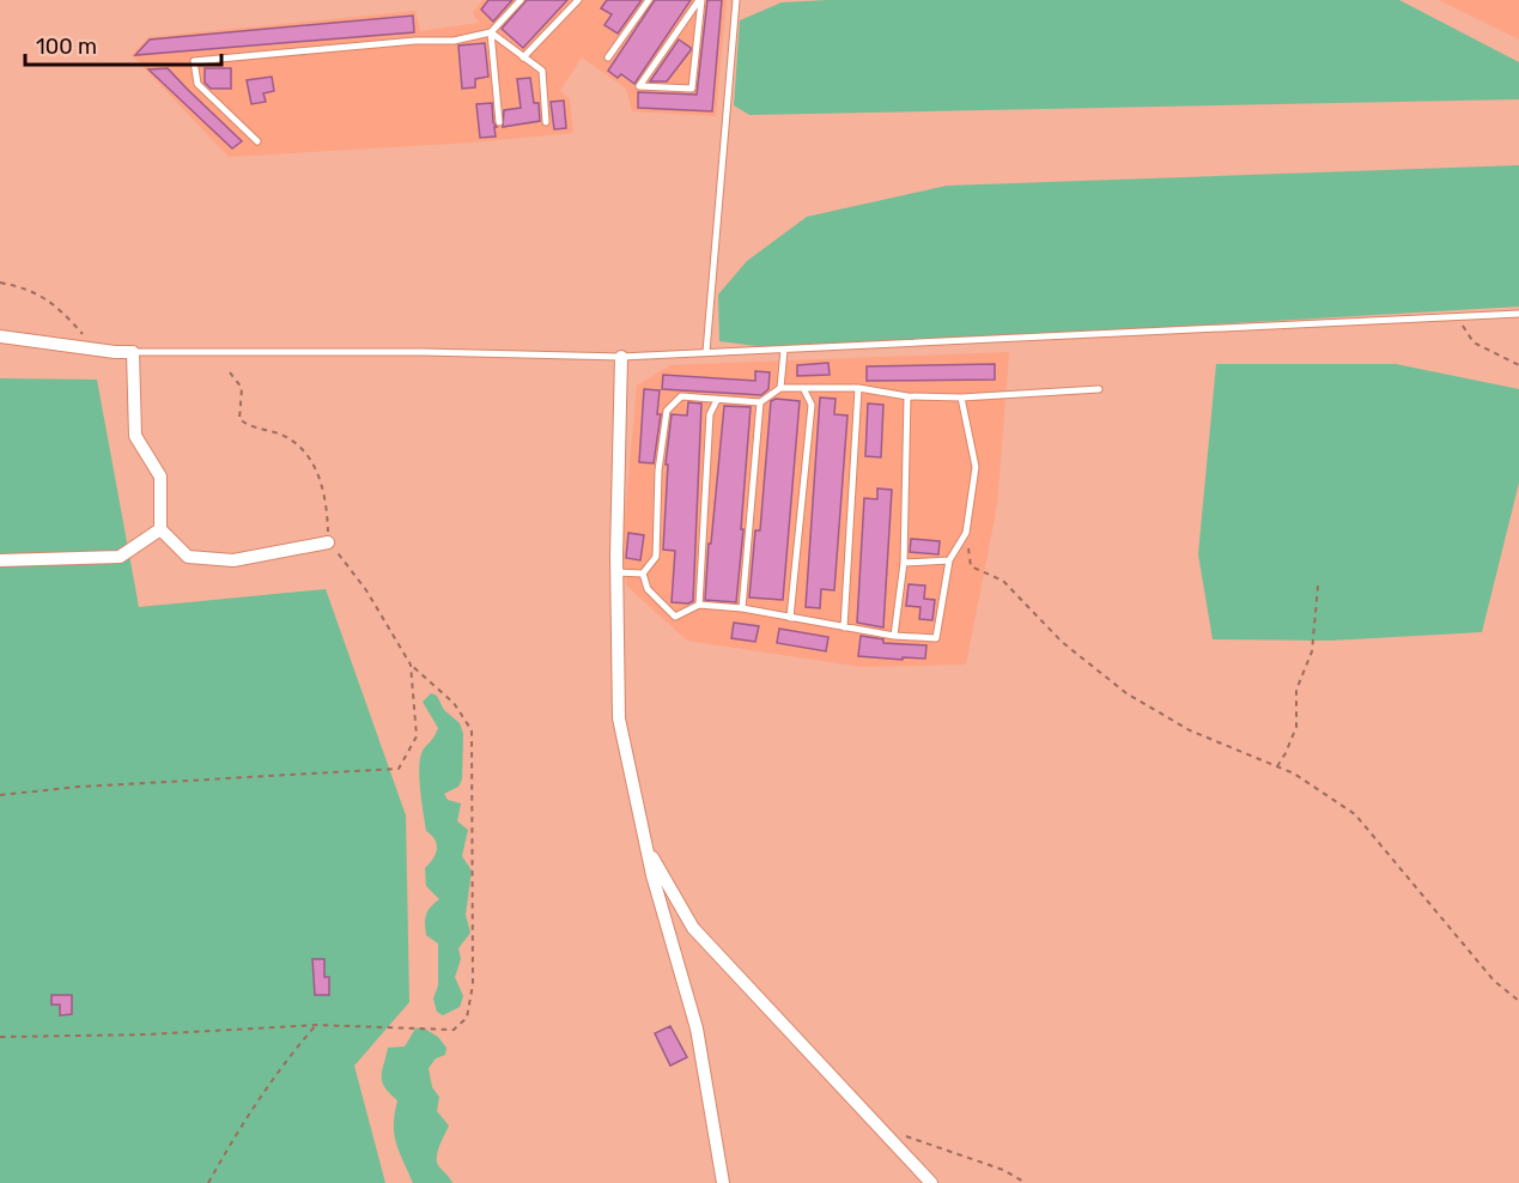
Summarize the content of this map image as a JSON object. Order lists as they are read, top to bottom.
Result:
{
  "scale_bar": "100 m"
}
